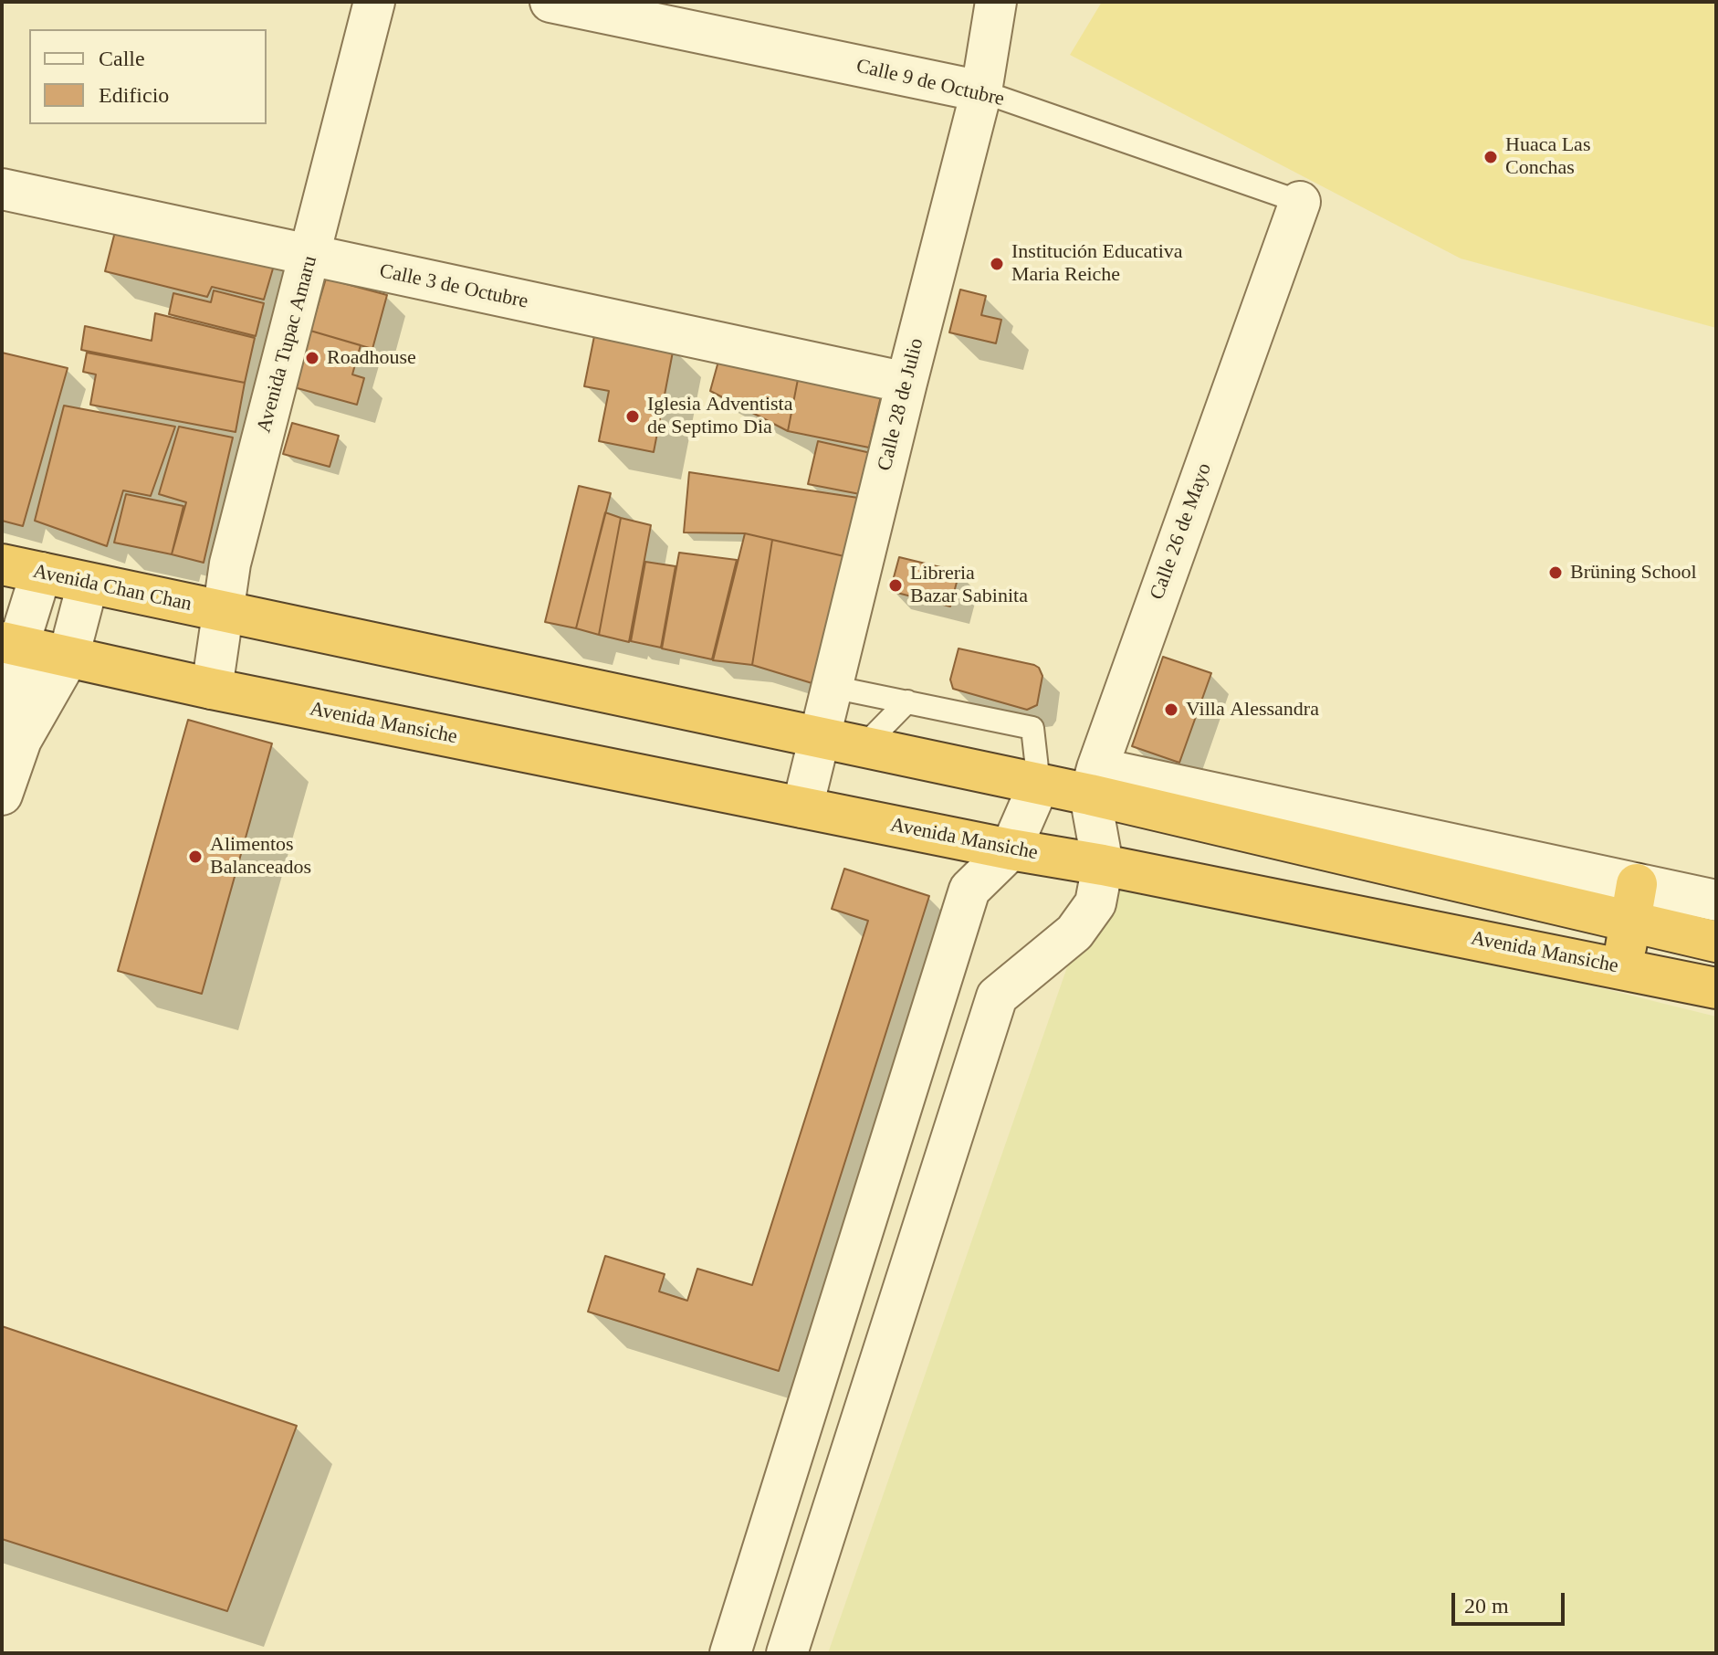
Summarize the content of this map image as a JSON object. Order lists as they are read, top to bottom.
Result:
{
  "streets": {
    "highway": ["Avenida Chan Chan", "Avenida Mansiche"],
    "street": [
      "Calle 9 de Octubre",
      "Calle 3 de Octubre",
      "Avenida Tupac Amaru",
      "Calle 28 de Julio",
      "Calle 26 de Mayo"
    ]
  },
  "crossings": [
    ["Calle 9 de Octubre", "Calle 28 de Julio"],
    ["Calle 9 de Octubre", "Calle 26 de Mayo"],
    ["Calle 3 de Octubre", "Avenida Tupac Amaru"],
    ["Calle 3 de Octubre", "Calle 28 de Julio"],
    ["Avenida Tupac Amaru", "Avenida Chan Chan"],
    ["Avenida Tupac Amaru", "Avenida Mansiche"],
    ["Calle 28 de Julio", "Avenida Mansiche"]
  ],
  "places": [
    "Huaca Las Conchas",
    "Institución Educativa Maria Reiche",
    "Roadhouse",
    "Iglesia Adventista de Septimo Dia",
    "Brüning School",
    "Libreria Bazar Sabinita",
    "Villa Alessandra",
    "Alimentos Balanceados"
  ],
  "legend": ["Calle", "Edificio"],
  "scale_bar": "20 m"
}
